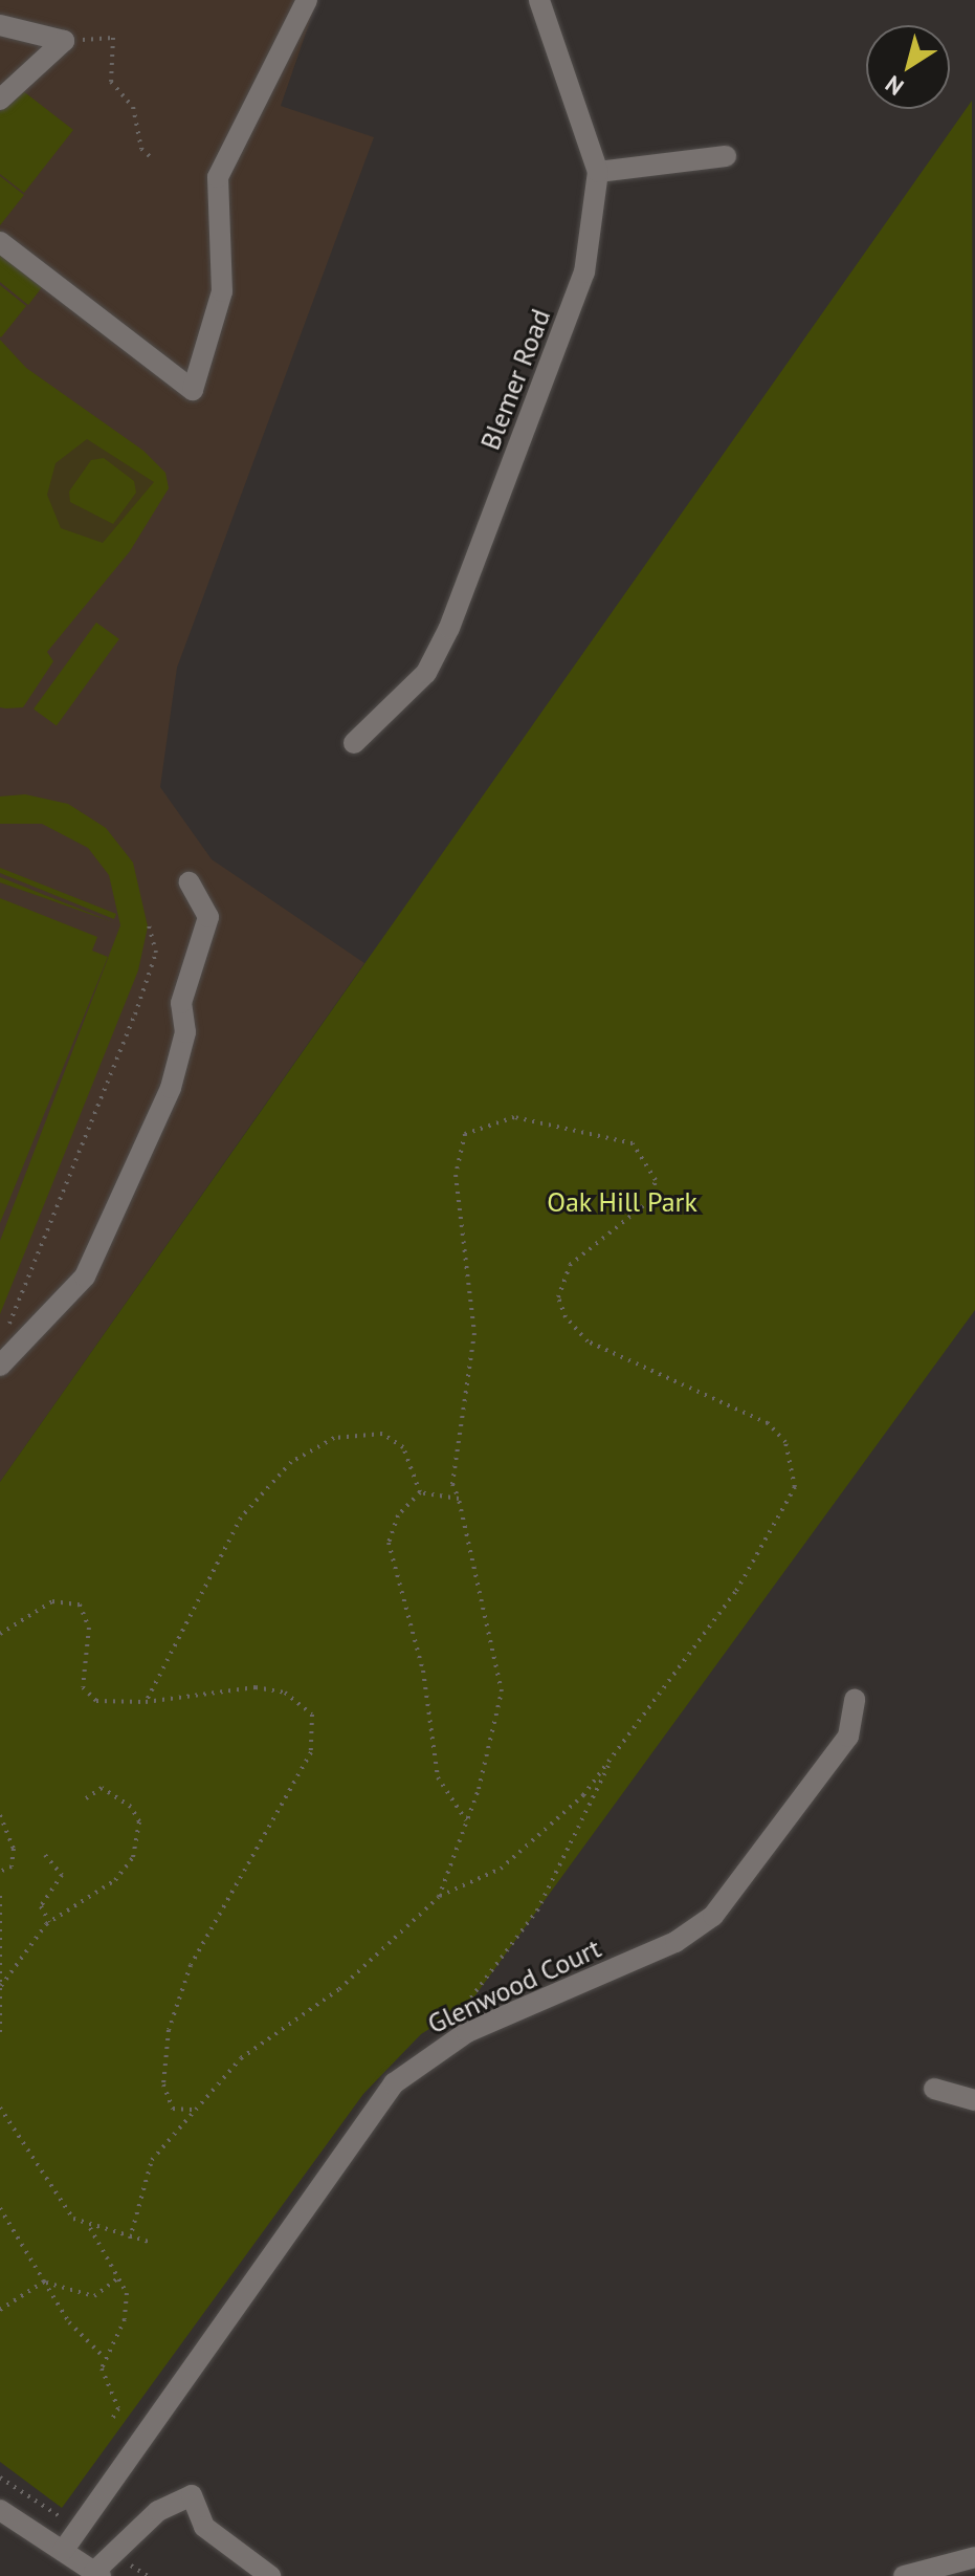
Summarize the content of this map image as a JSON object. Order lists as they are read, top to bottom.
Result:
{
  "streets": {
    "street": ["Blemer Road", "Glenwood Court"]
  },
  "parks": ["Oak Hill Park"],
  "north": "bottom left"
}
